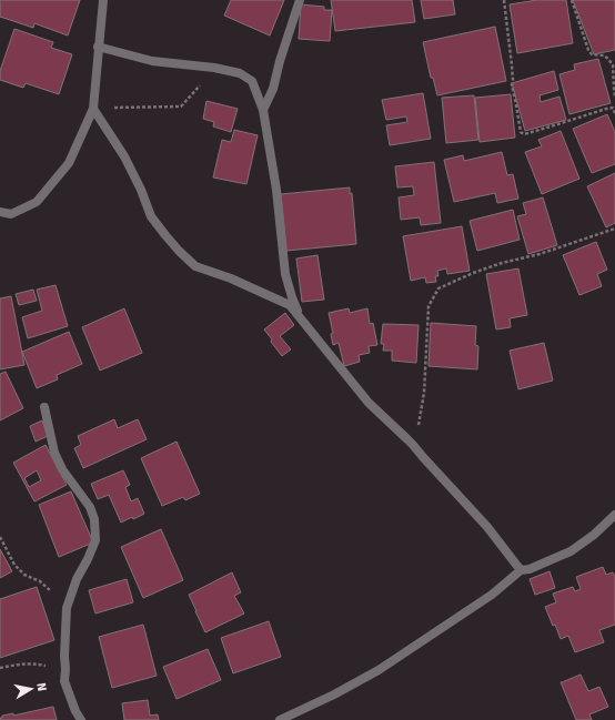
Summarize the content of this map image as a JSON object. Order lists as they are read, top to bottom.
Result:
{
  "north": "right"
}
